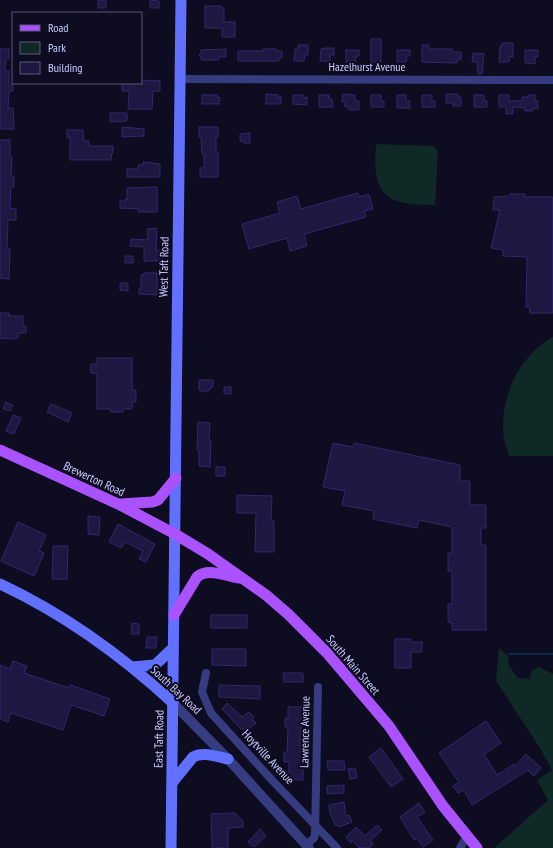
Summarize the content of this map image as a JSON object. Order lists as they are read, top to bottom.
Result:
{
  "streets": {
    "main road": [
      "West Taft Road",
      "Brewerton Road",
      "South Main Street",
      "South Bay Road",
      "East Taft Road"
    ],
    "street": ["Hazelhurst Avenue", "Lawrence Avenue", "Hoytville Avenue"]
  },
  "crossings": [
    ["Hazelhurst Avenue", "West Taft Road"],
    ["West Taft Road", "Brewerton Road"],
    ["West Taft Road", "South Main Street"],
    ["West Taft Road", "East Taft Road"],
    ["Brewerton Road", "South Main Street"],
    ["Brewerton Road", "East Taft Road"],
    ["South Main Street", "East Taft Road"],
    ["South Bay Road", "Lawrence Avenue"],
    ["South Bay Road", "East Taft Road"],
    ["Lawrence Avenue", "Hoytville Avenue"]
  ],
  "legend": ["Road", "Park", "Building"]
}
